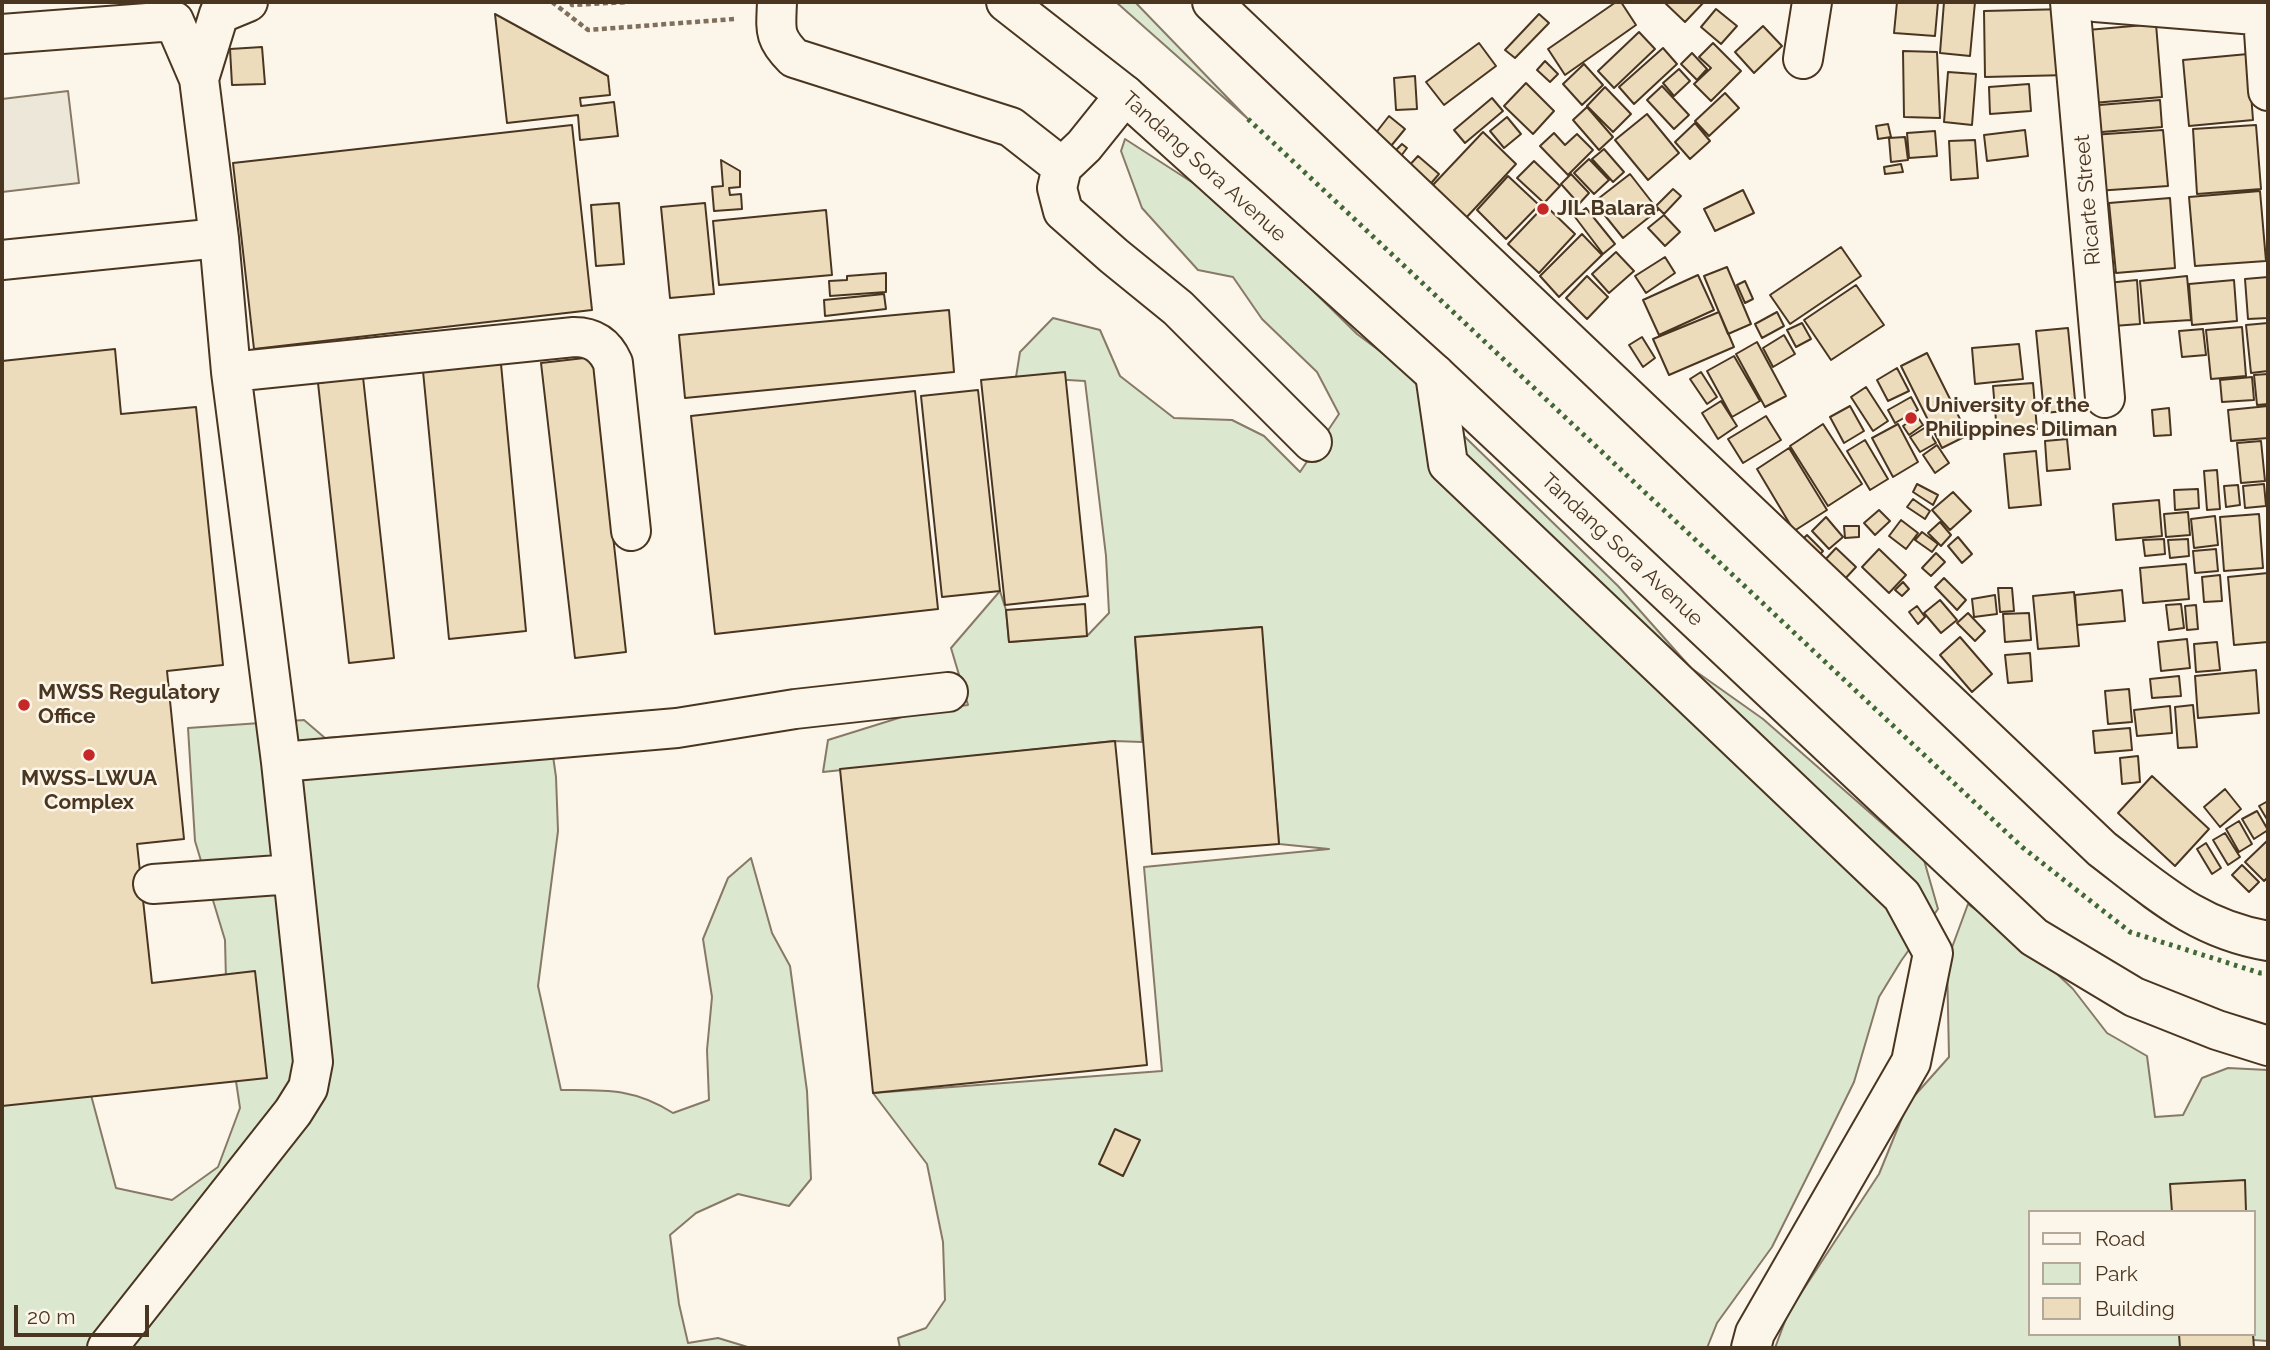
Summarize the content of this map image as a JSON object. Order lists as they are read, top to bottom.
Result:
{
  "streets": {
    "main road": ["Tandang Sora Avenue", "Ricarte Street"]
  },
  "places": [
    "JIL Balara",
    "University of the Philippines Diliman",
    "MWSS Regulatory Office",
    "MWSS-LWUA Complex"
  ],
  "legend": ["Road", "Park", "Building"],
  "scale_bar": "20 m"
}
